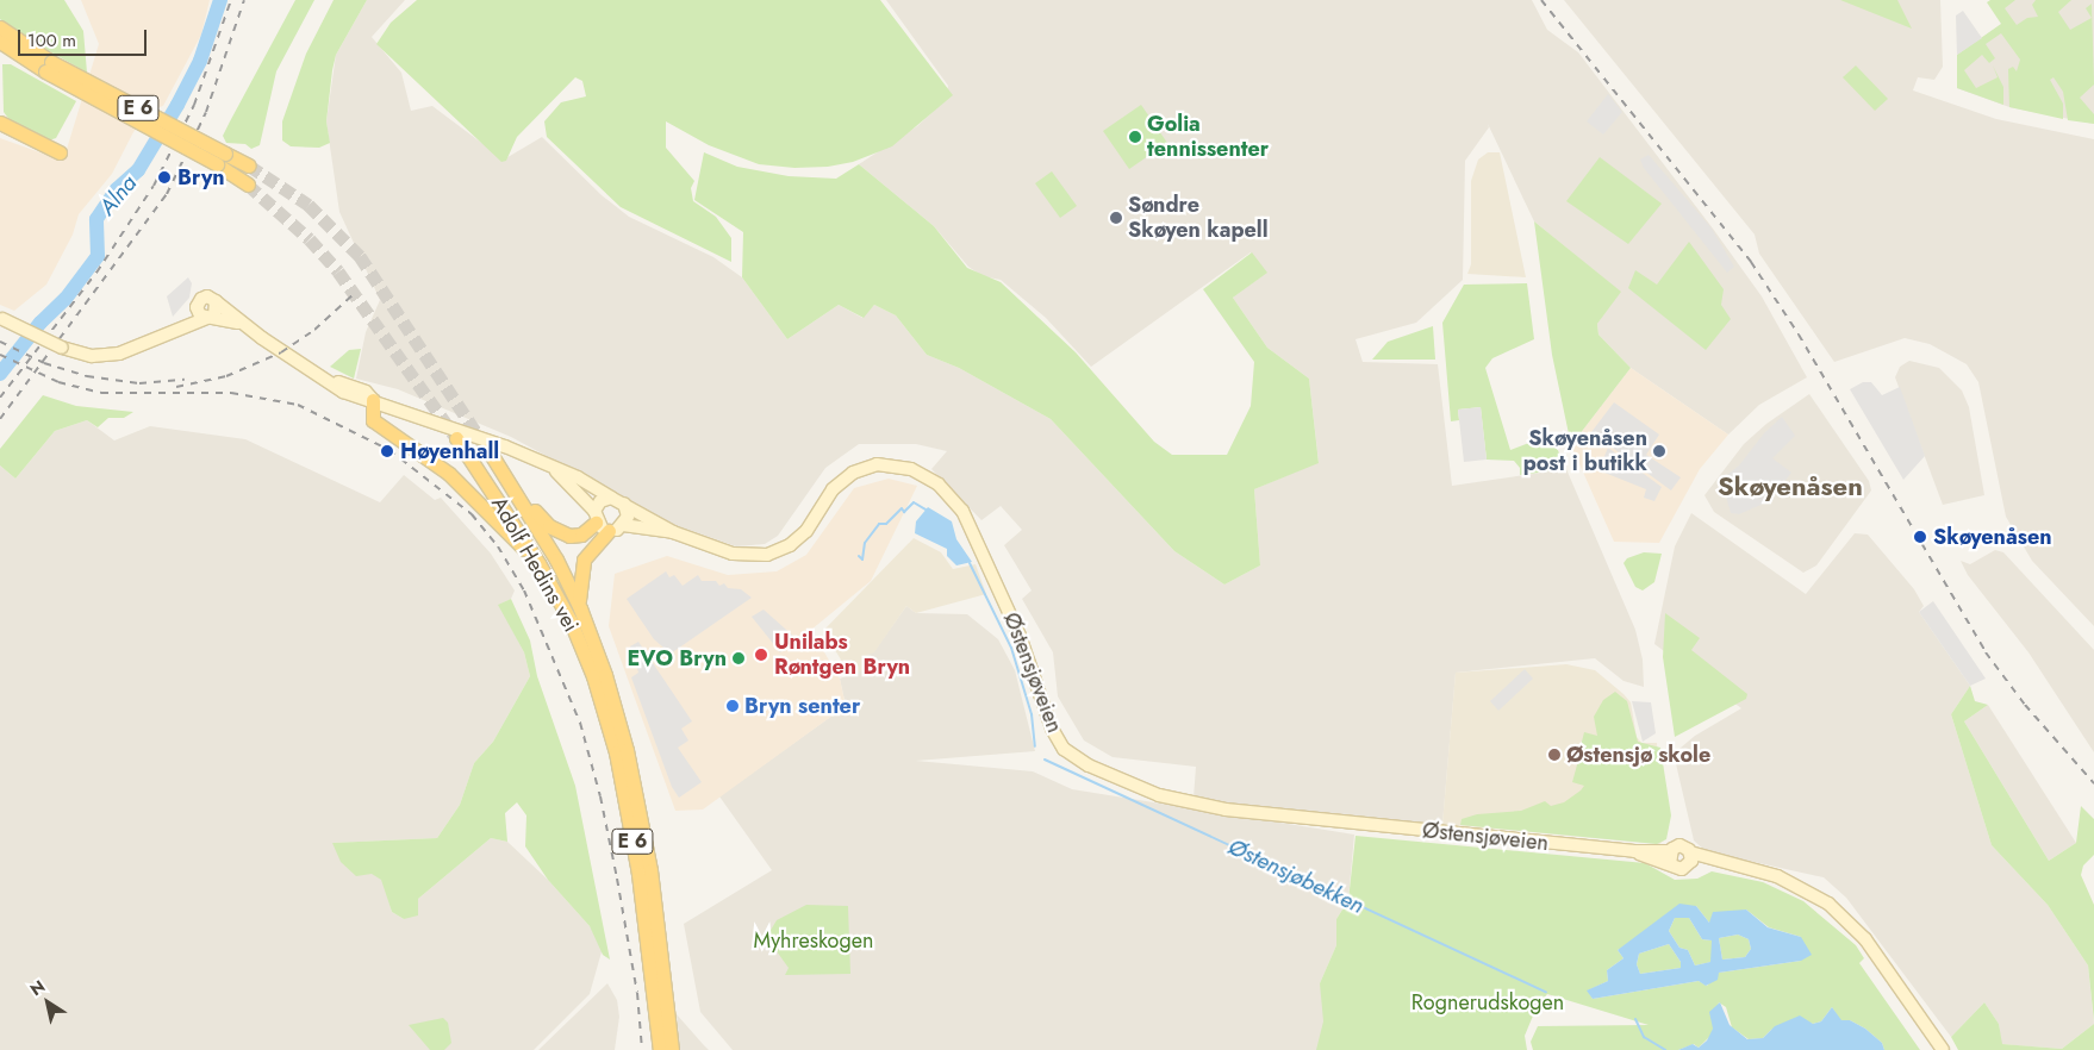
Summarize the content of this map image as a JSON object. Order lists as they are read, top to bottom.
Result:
{
  "streets": {
    "highway": ["E 6", "Adolf Hedins vei"],
    "main road": ["Østensjøveien"]
  },
  "crossings": [
    ["E 6", "Adolf Hedins vei"],
    ["E 6", "Østensjøveien"]
  ],
  "districts": ["Skøyenåsen"],
  "water": ["Alna", "Østensjøbekken"],
  "parks": ["Myhreskogen", "Rognerudskogen"],
  "places": [
    "Golia tennissenter",
    "Bryn",
    "Søndre Skøyen kapell",
    "Høyenhall",
    "Skøyenåsen post i butikk",
    "Skøyenåsen",
    "Unilabs Røntgen Bryn",
    "EVO Bryn",
    "Bryn senter",
    "Østensjø skole"
  ],
  "scale_bar": "100 m",
  "north": "top left"
}
